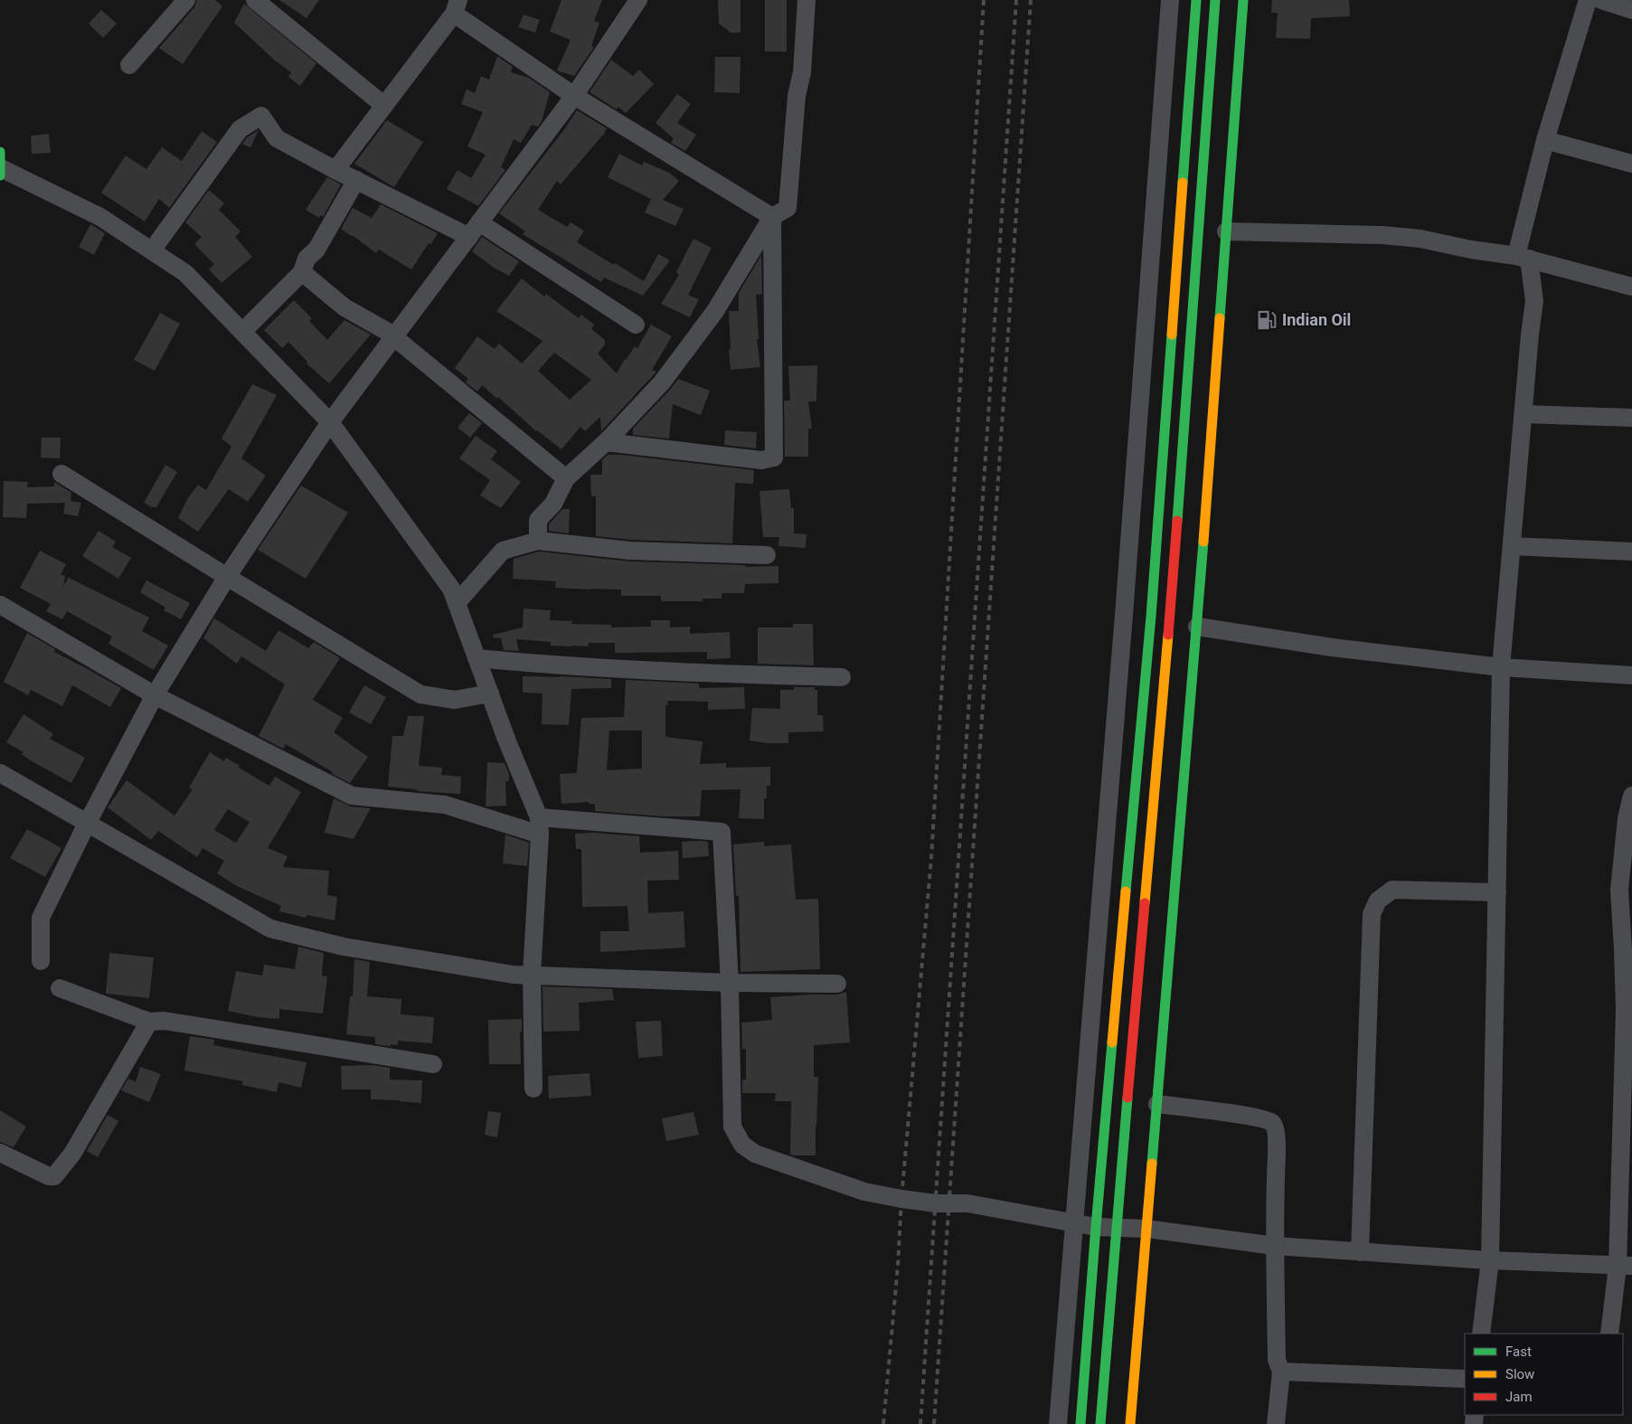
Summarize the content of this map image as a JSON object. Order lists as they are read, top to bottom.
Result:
{
  "places": {
    "fuel station": ["Indian Oil"]
  },
  "legend": ["Fast", "Slow", "Jam"]
}
